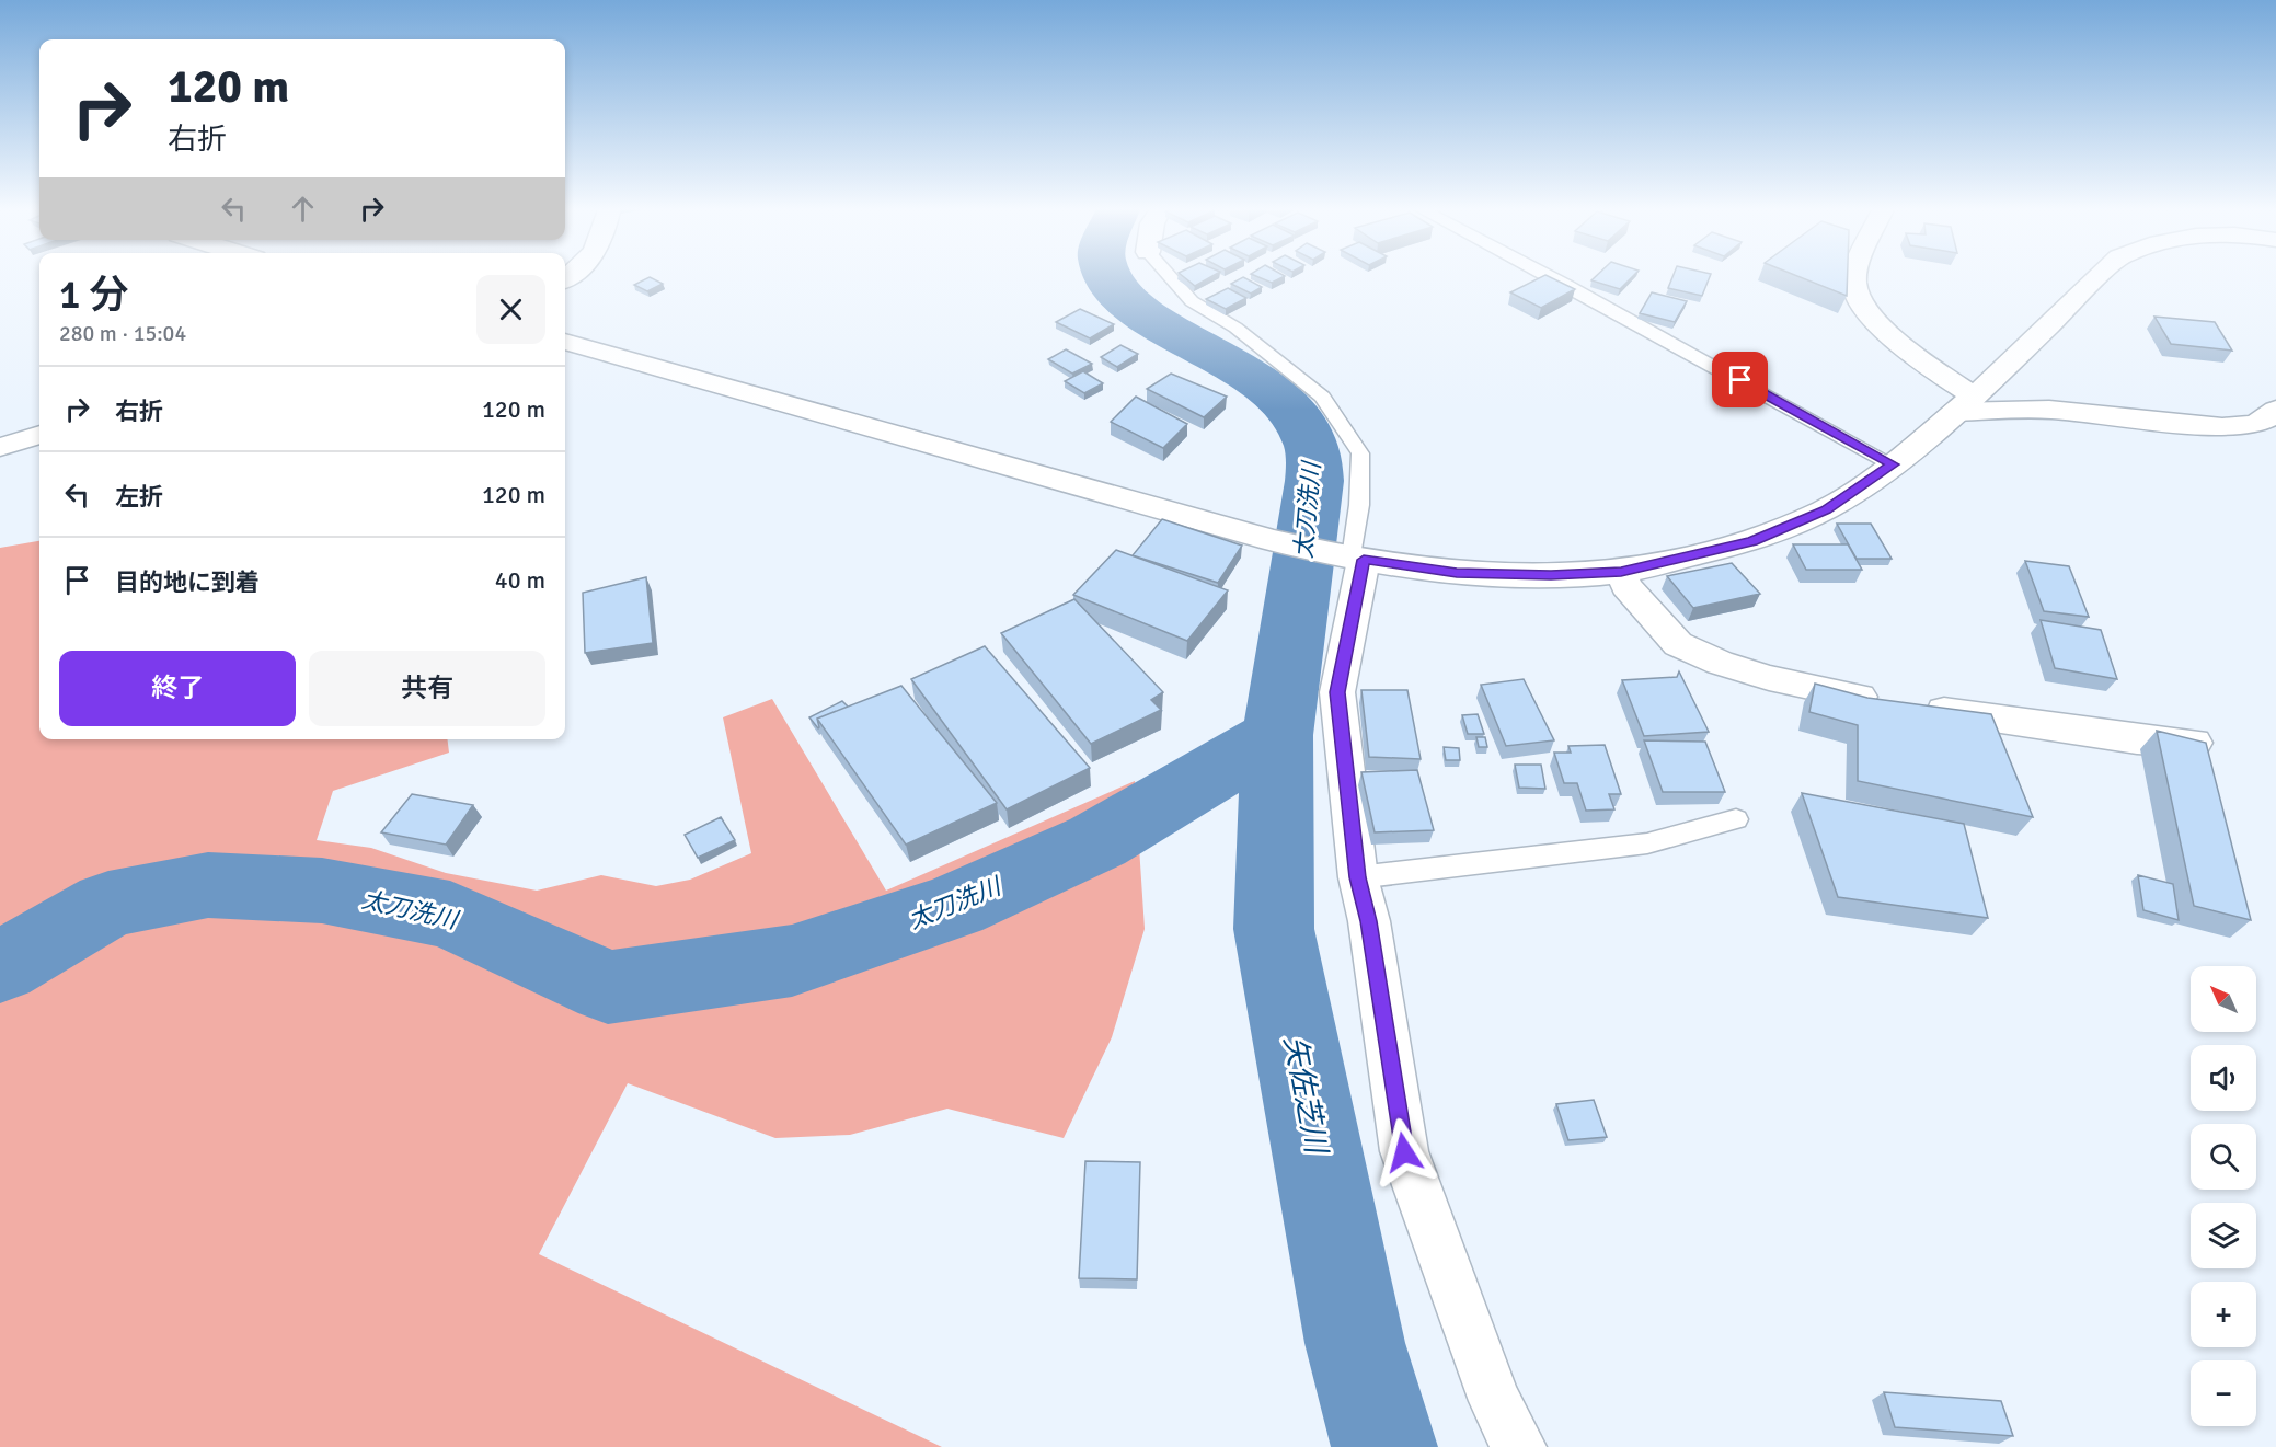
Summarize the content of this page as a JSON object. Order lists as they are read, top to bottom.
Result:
{
  "water": ["太刀洗川", "矢佐芝川"],
  "north": "top left",
  "page": {
    "turn": ["120 m", "右折"],
    "heading": ["1 分", "280 m · 15:04"],
    "list": [
      {
        "name": "右折",
        "value": "120 m"
      },
      {
        "name": "左折",
        "value": "120 m"
      },
      {
        "name": "目的地に到着",
        "value": "40 m"
      }
    ],
    "buttons": ["終了", "共有"],
    "map_buttons": ["+", "−"]
  }
}
